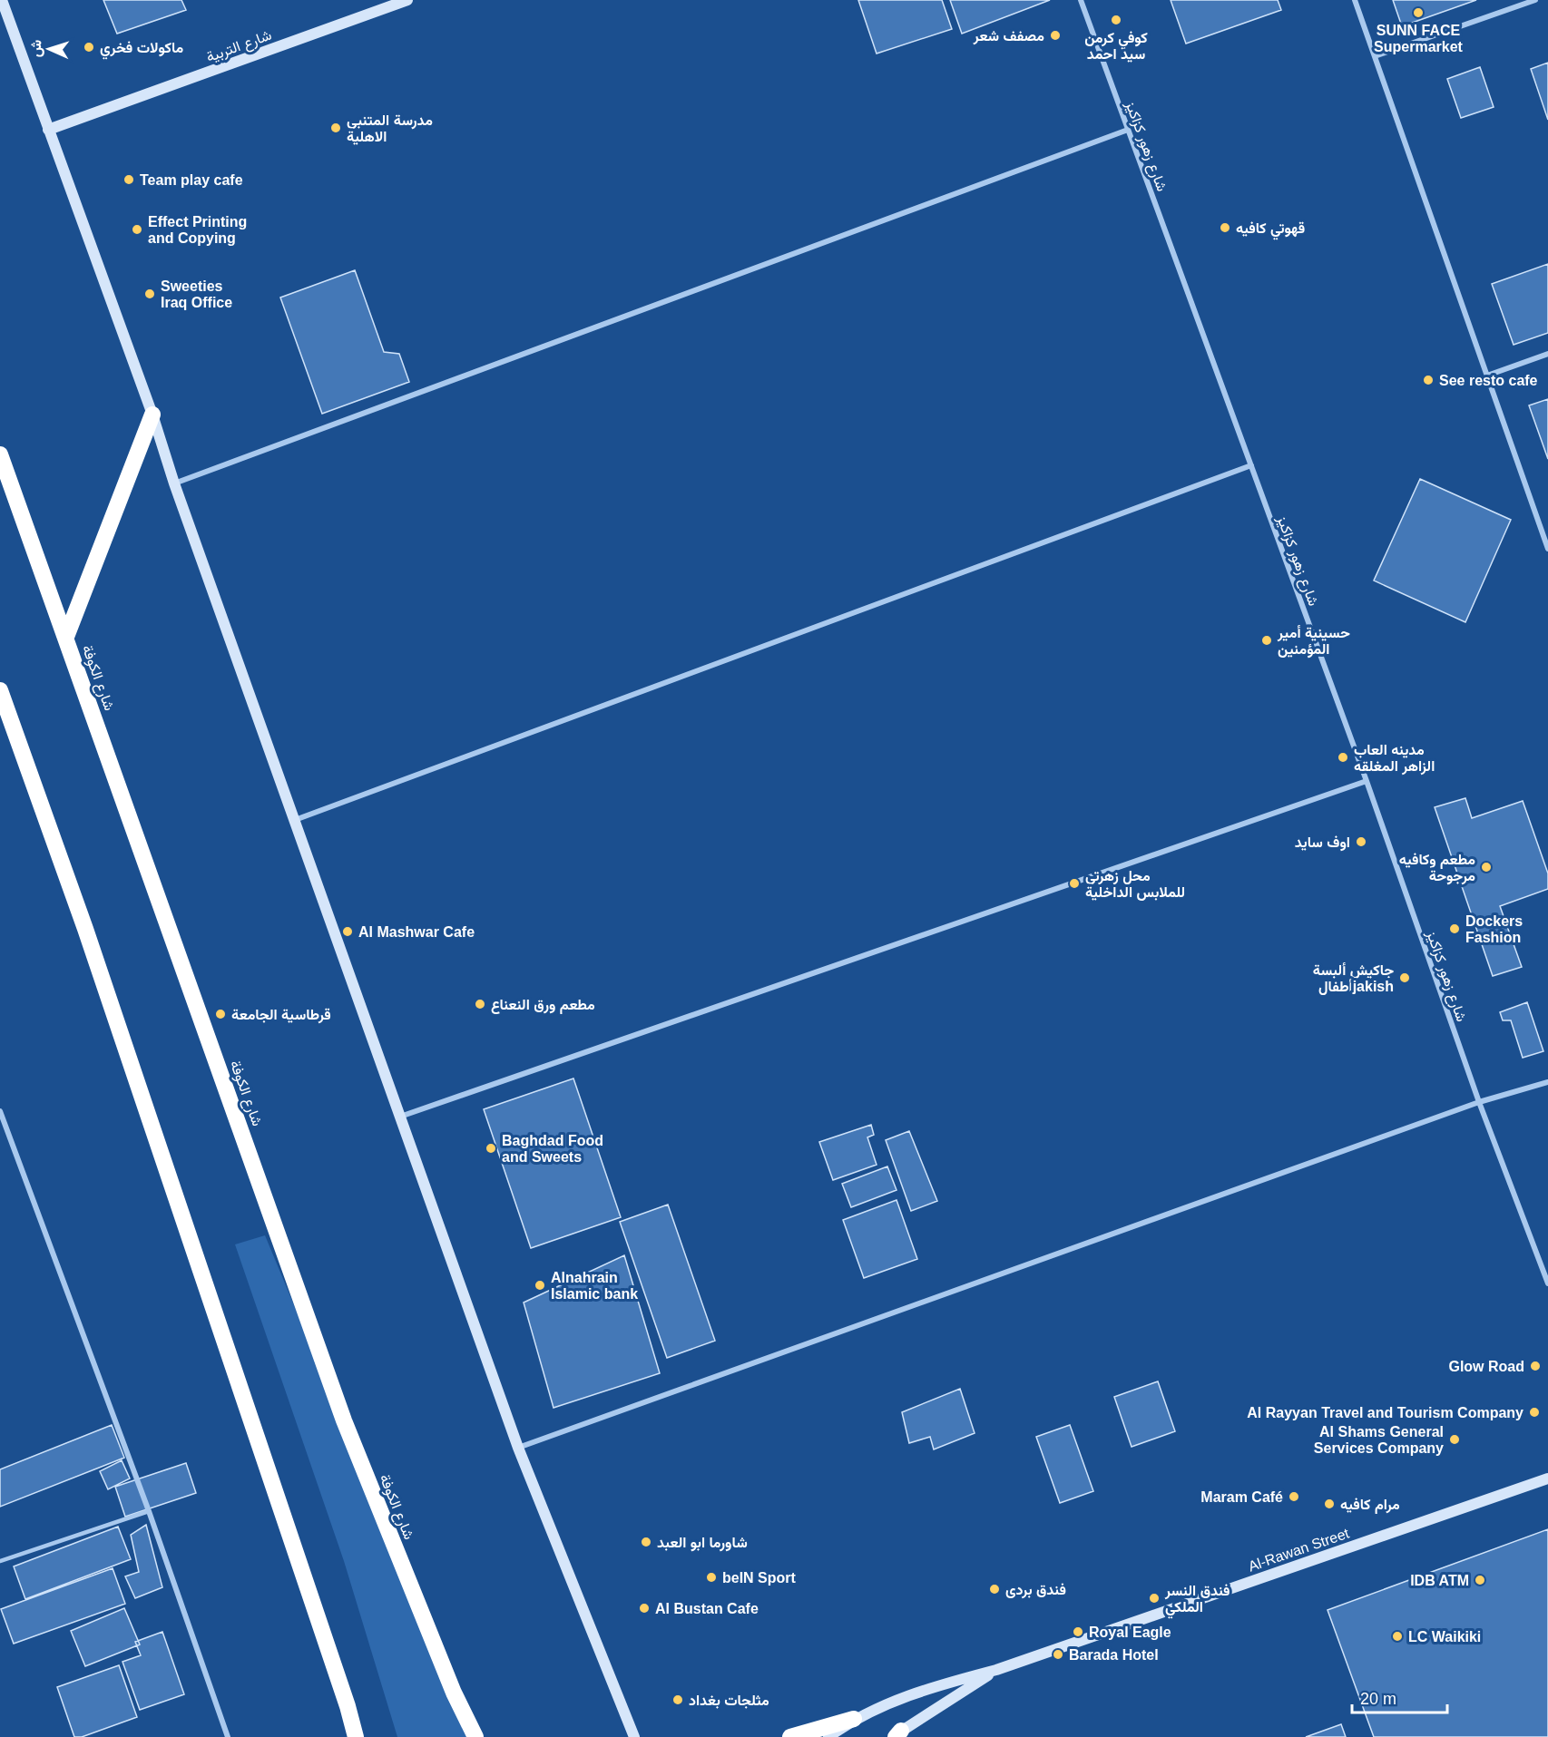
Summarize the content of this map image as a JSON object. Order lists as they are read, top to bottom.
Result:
{
  "streets": {
    "highway": ["شارع الكوفة"],
    "street": ["شارع التربية", "شارع زهور كزاكيز", "Al-Rawan Street"]
  },
  "places": [
    "SUNN FACE Supermarket",
    "كوفي كرمن سيد احمد",
    "مصفف شعر",
    "ماكولات فخري",
    "مدرسة المتنبي الاهلية",
    "Team play cafe",
    "قهوتي كافيه",
    "Effect Printing and Copying",
    "Sweeties Iraq Office",
    "See resto cafe",
    "حسينية أمير المؤمنين",
    "مدينه العاب الزاهر المغلقه",
    "اوف سايد",
    "مطعم وكافيه مرجوحة",
    "محل زهرتي للملابس الداخلية",
    "Dockers Fashion",
    "Al Mashwar Cafe",
    "جاكيش ألبسة أطفالjakish",
    "مطعم ورق النعناع",
    "قرطاسية الجامعة",
    "Baghdad Food and Sweets",
    "Alnahrain Islamic bank",
    "Glow Road",
    "Al Rayyan Travel and Tourism Company",
    "Al Shams General Services Company",
    "Maram Café",
    "مرام كافيه",
    "شاورما ابو العبد",
    "beIN Sport",
    "IDB ATM",
    "فندق بردى",
    "فندق النسر الملكي",
    "Al Bustan Cafe",
    "Royal Eagle",
    "LC Waikiki",
    "Barada Hotel",
    "مثلجات بغداد"
  ],
  "scale_bar": "20 m",
  "north": "left"
}
